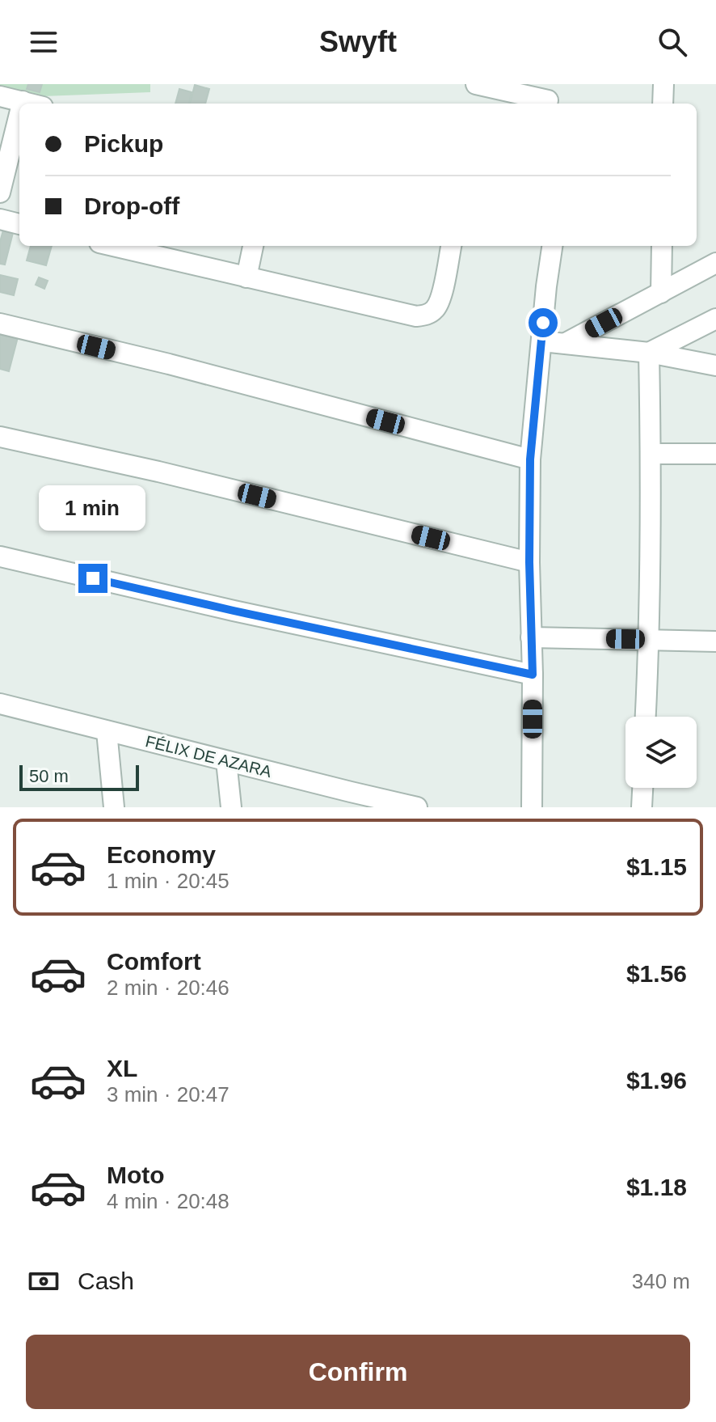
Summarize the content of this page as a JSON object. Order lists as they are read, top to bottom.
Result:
{
  "streets": {
    "street": ["FÉLIX DE AZARA"]
  },
  "scale_bar": "50 m",
  "page": {
    "header": "Swyft",
    "banner": ["Pickup", "Drop-off"],
    "bubble": "1 min",
    "scale": "50 m",
    "list": [
      {
        "name": "Economy",
        "note": "1 min · 20:45",
        "value": "$1.15"
      },
      {
        "name": "Comfort",
        "note": "2 min · 20:46",
        "value": "$1.56"
      },
      {
        "name": "XL",
        "note": "3 min · 20:47",
        "value": "$1.96"
      },
      {
        "name": "Moto",
        "note": "4 min · 20:48",
        "value": "$1.18"
      }
    ],
    "pay": ["Cash", "340 m"],
    "buttons": "Confirm"
  }
}
